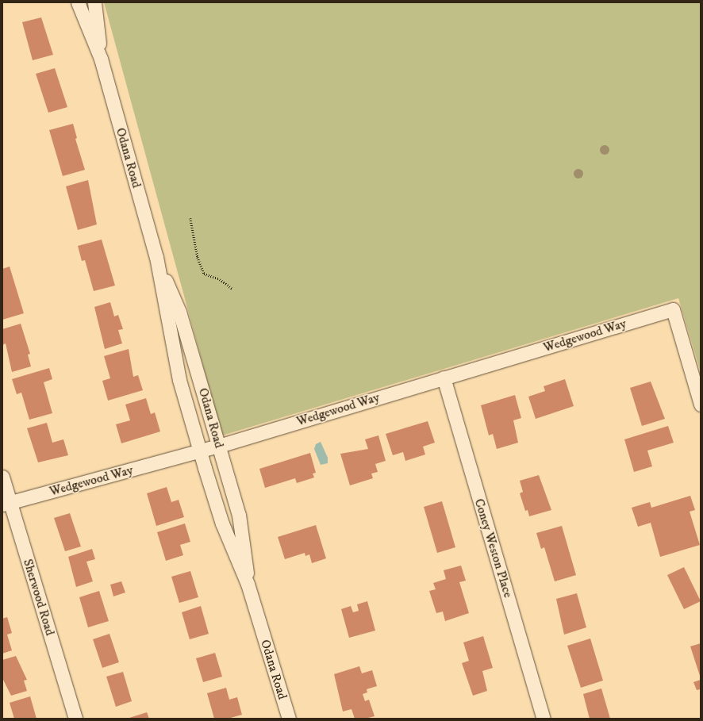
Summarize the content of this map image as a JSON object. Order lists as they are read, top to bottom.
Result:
{
  "streets": {
    "street": [
      "Odana Road",
      "Wedgewood Way",
      "Coney Weston Place",
      "Sherwood Road"
    ]
  },
  "crossings": [
    ["Odana Road", "Wedgewood Way"],
    ["Wedgewood Way", "Coney Weston Place"],
    ["Wedgewood Way", "Sherwood Road"]
  ]
}
